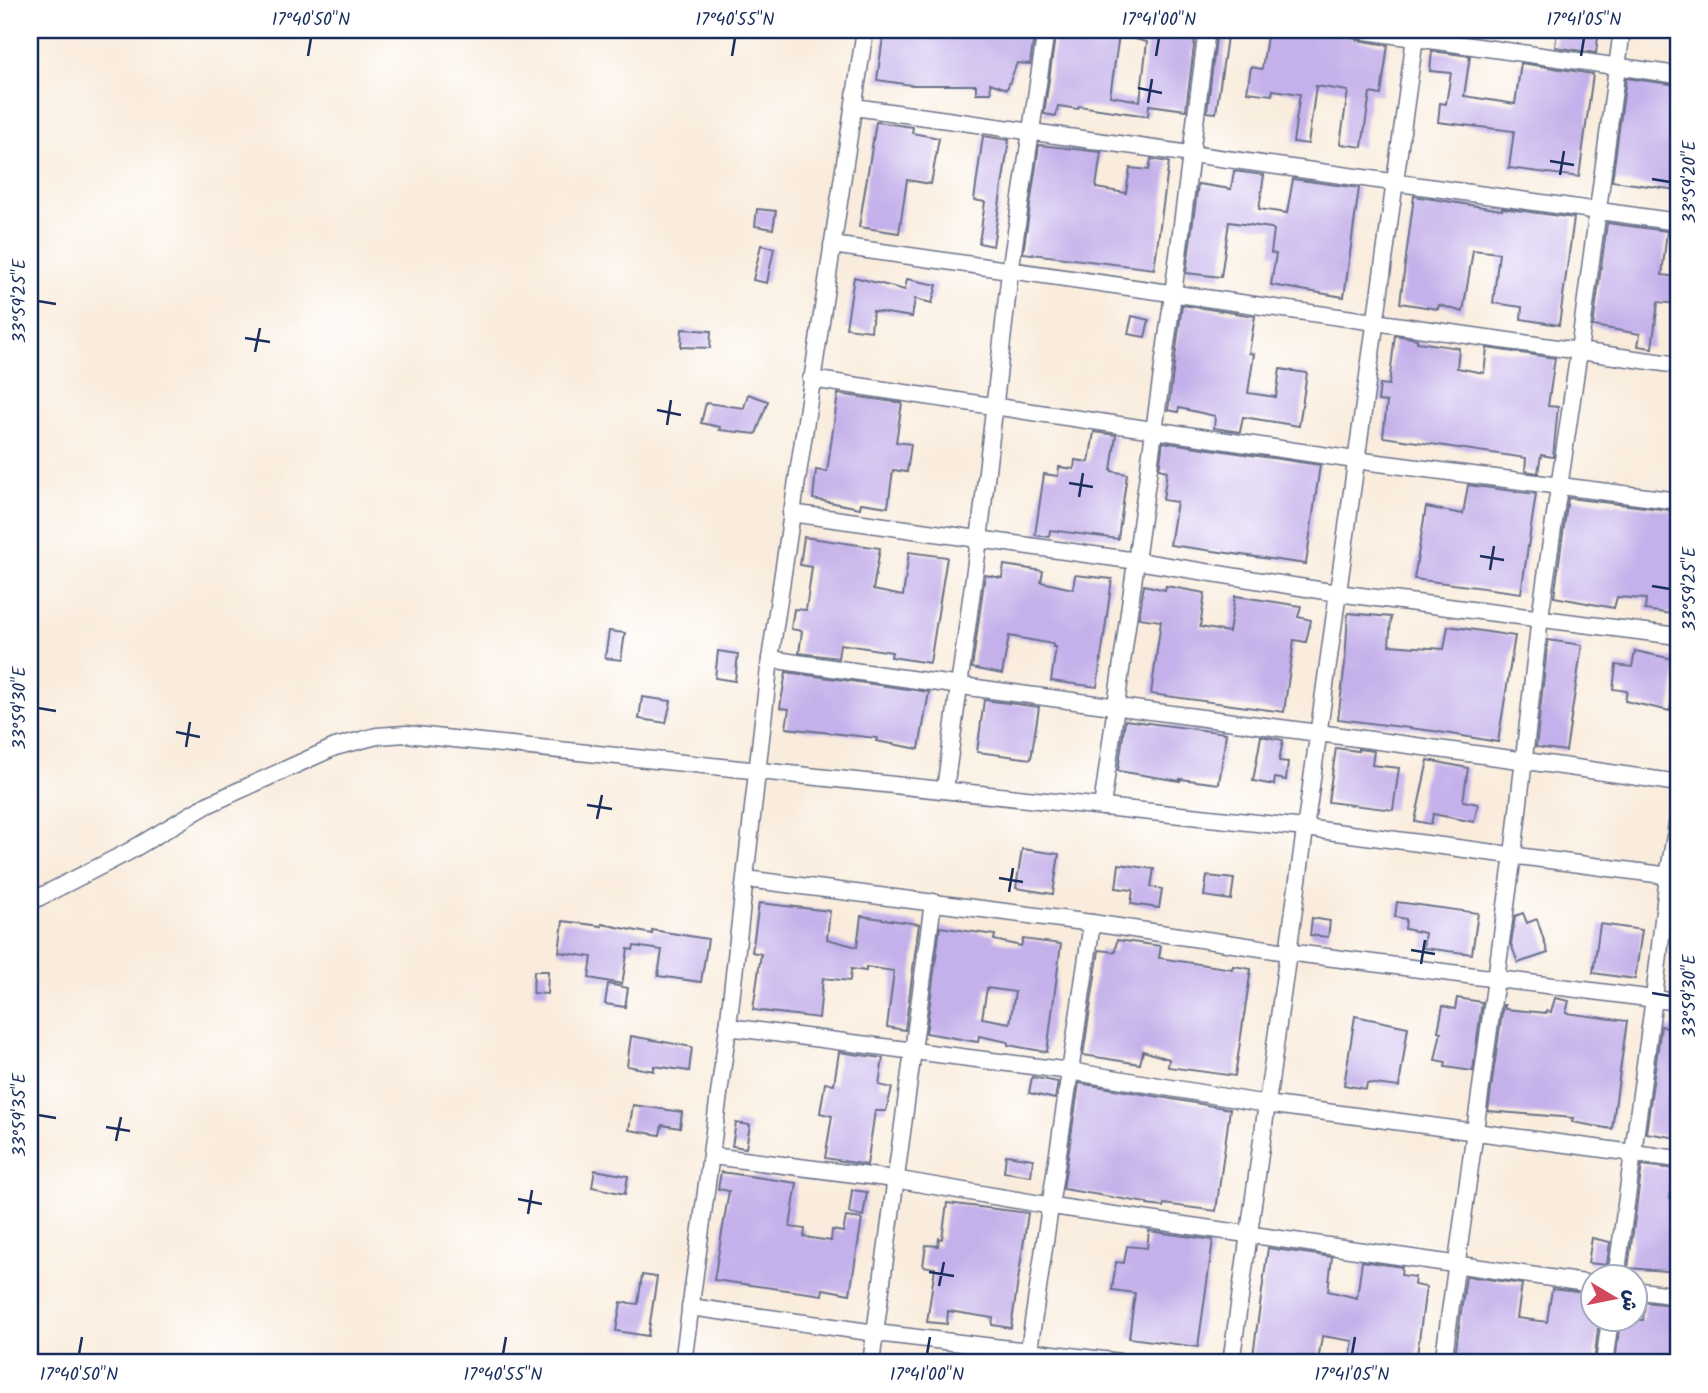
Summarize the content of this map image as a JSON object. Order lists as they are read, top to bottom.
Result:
{
  "north": "right",
  "coordinates": [
    "17°40'50\"N",
    "17°40'55\"N",
    "17°41'00\"N",
    "17°41'05\"N",
    "33°59'20\"E",
    "33°59'25\"E",
    "33°59'30\"E",
    "33°59'35\"E"
  ]
}
